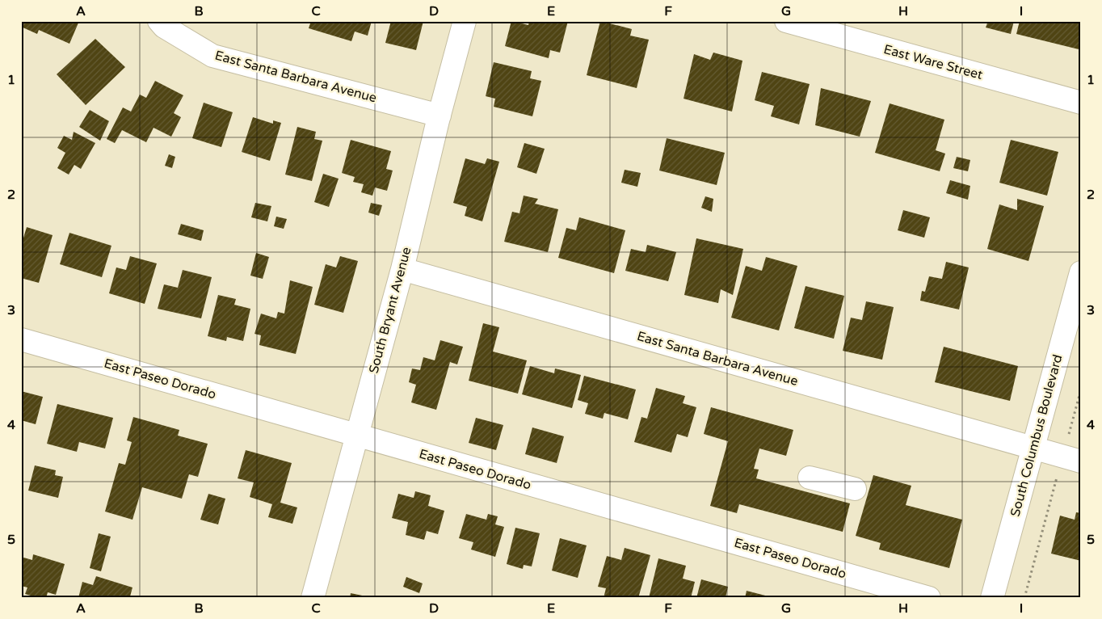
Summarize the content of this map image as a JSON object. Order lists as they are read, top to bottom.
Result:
{
  "streets": {
    "street": [
      "East Ware Street",
      "East Santa Barbara Avenue",
      "South Bryant Avenue",
      "East Paseo Dorado",
      "South Columbus Boulevard"
    ]
  },
  "crossings": [
    ["East Santa Barbara Avenue", "South Bryant Avenue"],
    ["East Santa Barbara Avenue", "South Columbus Boulevard"],
    ["South Bryant Avenue", "East Paseo Dorado"]
  ],
  "grid": {
    "columns": [
      "A",
      "B",
      "C",
      "D",
      "E",
      "F",
      "G",
      "H",
      "I"
    ],
    "rows": [
      "1",
      "2",
      "3",
      "4",
      "5"
    ]
  }
}
